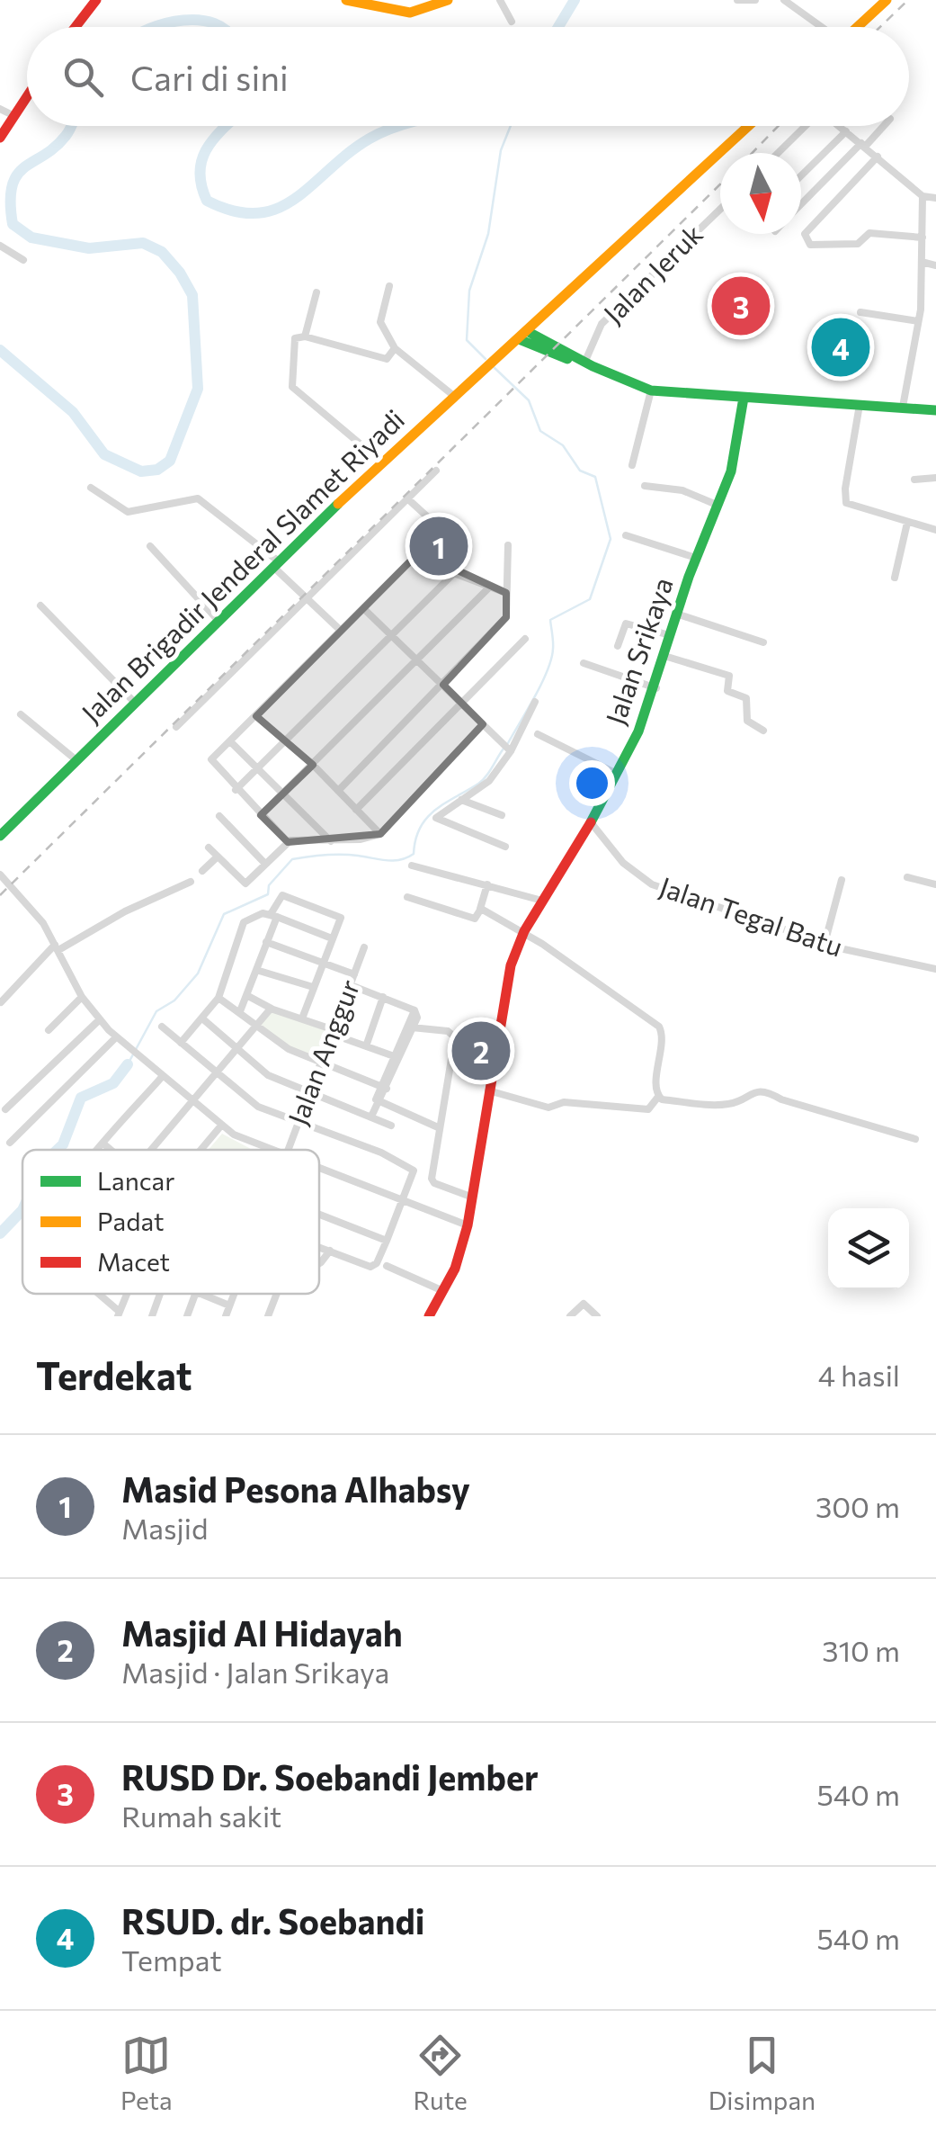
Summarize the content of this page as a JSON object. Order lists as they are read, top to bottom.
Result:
{
  "streets": {
    "main road": ["Jalan Brigadir Jenderal Slamet Riyadi", "Jalan Srikaya"],
    "street": ["Jalan Jeruk", "Jalan Tegal Batu", "Jalan Anggur"]
  },
  "crossings": [
    ["Jalan Srikaya", "Jalan Tegal Batu"]
  ],
  "legend": ["Lancar", "Padat", "Macet"],
  "north": "bottom",
  "page": {
    "search": "Cari di sini",
    "pins": [
      "3",
      "4",
      "1",
      "2"
    ],
    "heading": ["Terdekat", "4 hasil"],
    "list": [
      {
        "mark": "1",
        "name": "Masid Pesona Alhabsy",
        "note": "Masjid",
        "value": "300 m"
      },
      {
        "mark": "2",
        "name": "Masjid Al Hidayah",
        "note": "Masjid · Jalan Srikaya",
        "value": "310 m"
      },
      {
        "mark": "3",
        "name": "RUSD Dr. Soebandi Jember",
        "note": "Rumah sakit",
        "value": "540 m"
      },
      {
        "mark": "4",
        "name": "RSUD. dr. Soebandi",
        "note": "Tempat",
        "value": "540 m"
      }
    ],
    "nav": ["Peta", "Rute", "Disimpan"]
  }
}
